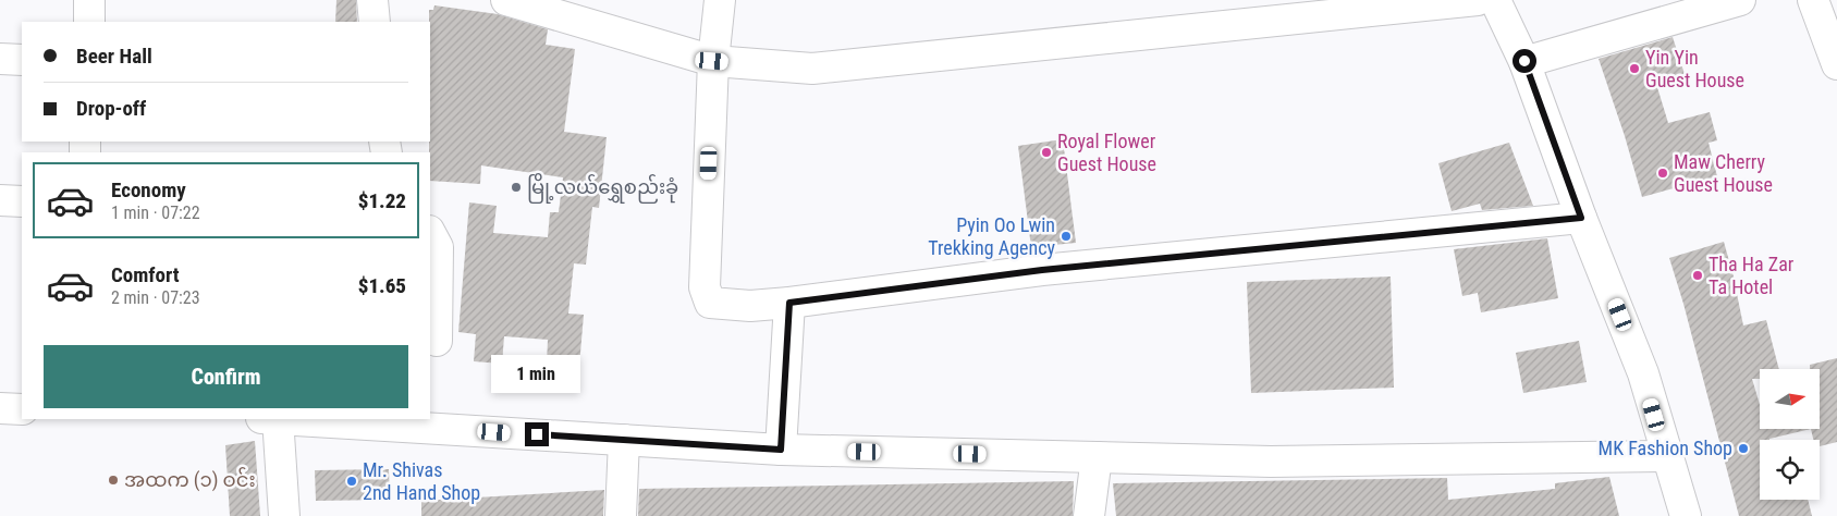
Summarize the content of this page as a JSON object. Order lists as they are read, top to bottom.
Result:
{
  "places": [
    "Yin Yin Guest House",
    "Royal Flower Guest House",
    "Maw Cherry Guest House",
    "မြို့လယ်ရွှေစည်းခုံ",
    "Pyin Oo Lwin Trekking Agency",
    "Tha Ha Zar Ta Hotel",
    "MK Fashion Shop",
    "အထက (၁) ဝင်း",
    "Mr. Shivas 2nd Hand Shop"
  ],
  "north": "right",
  "page": {
    "banner": ["Beer Hall", "Drop-off"],
    "list": [
      {
        "name": "Economy",
        "note": "1 min · 07:22",
        "value": "$1.22"
      },
      {
        "name": "Comfort",
        "note": "2 min · 07:23",
        "value": "$1.65"
      }
    ],
    "buttons": "Confirm",
    "bubble": "1 min"
  }
}
